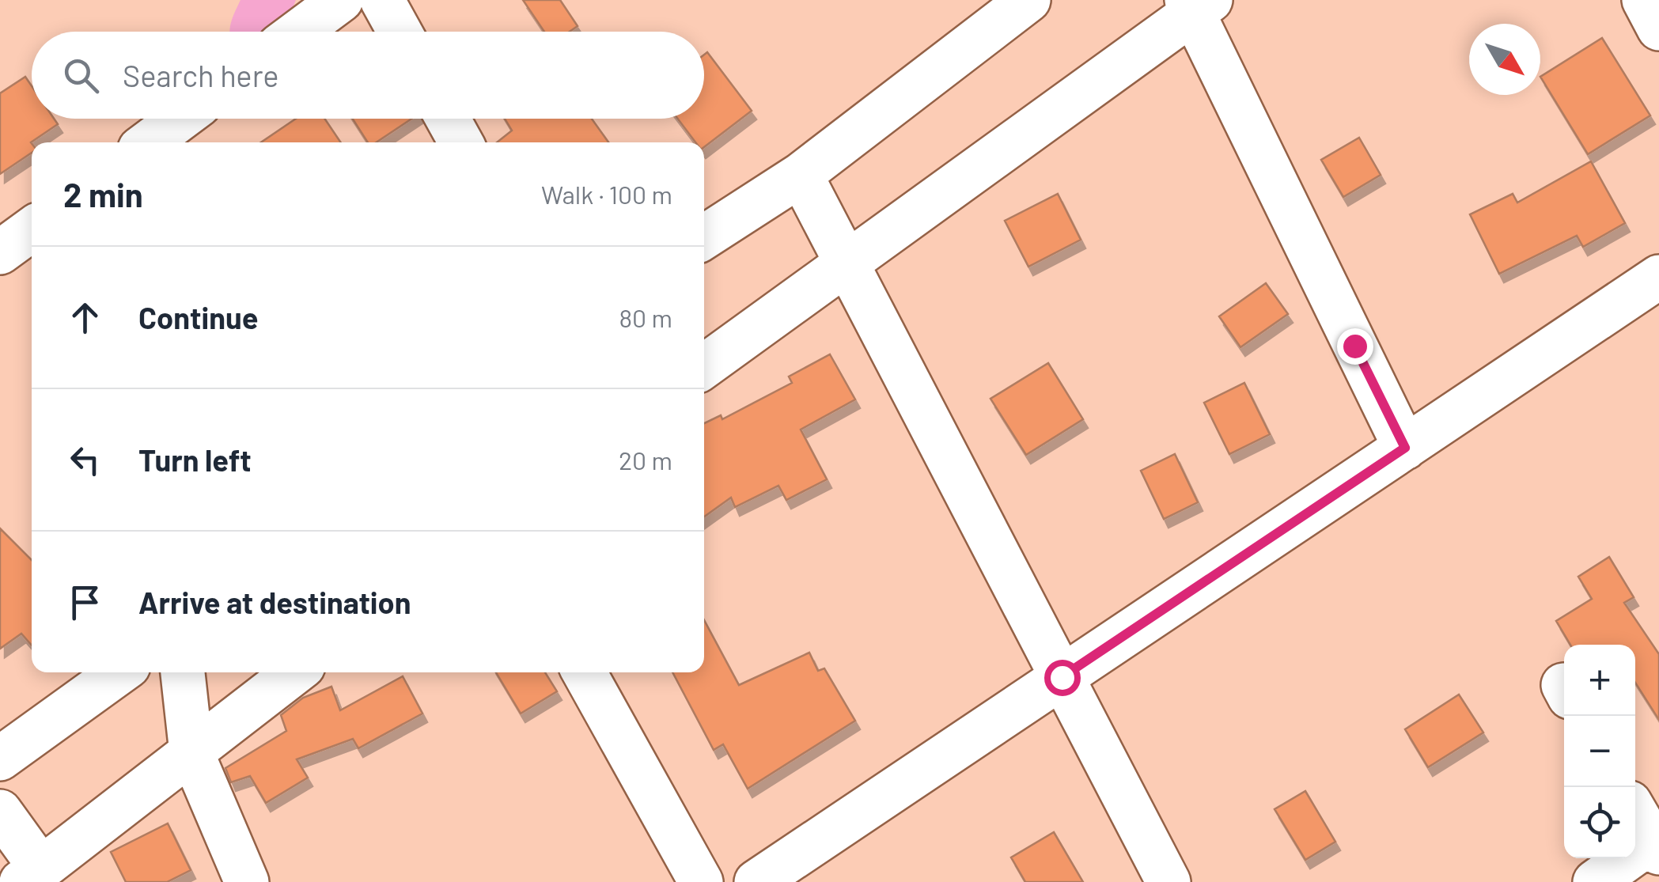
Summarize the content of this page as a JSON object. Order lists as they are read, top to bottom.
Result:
{
  "north": "bottom right",
  "page": {
    "search": "Search here",
    "heading": ["2 min", "Walk · 100 m"],
    "list": [
      ["Continue", "80 m"],
      ["Turn left", "20 m"],
      "Arrive at destination"
    ],
    "map_buttons": ["+", "−"]
  }
}
